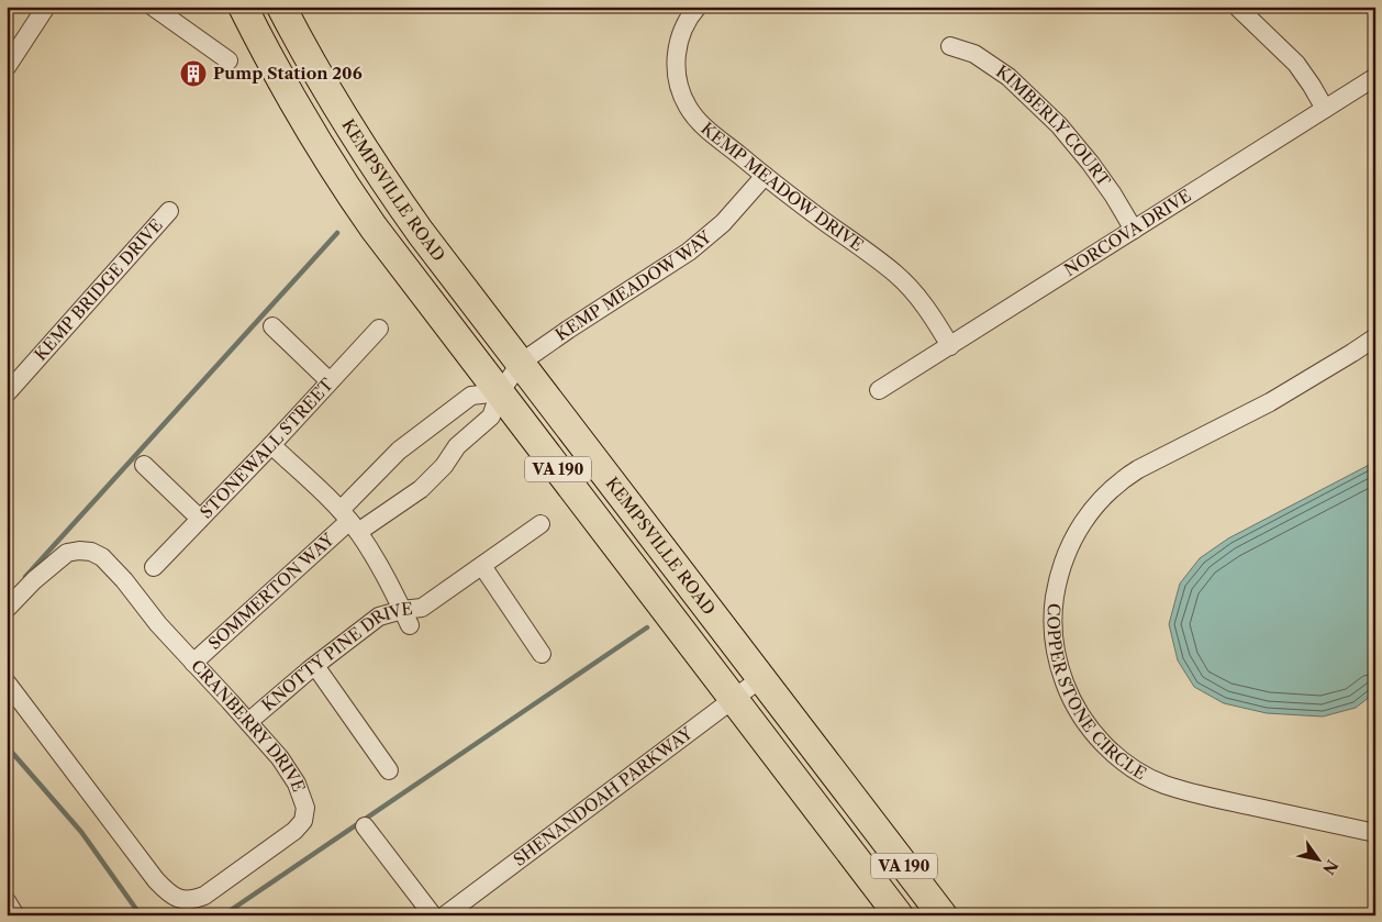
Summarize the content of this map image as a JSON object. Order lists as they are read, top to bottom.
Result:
{
  "streets": {
    "main road": ["KEMPSVILLE ROAD", "VA 190"],
    "street": [
      "KIMBERLY COURT",
      "KEMP MEADOW DRIVE",
      "NORCOVA DRIVE",
      "KEMP MEADOW WAY",
      "KEMP BRIDGE DRIVE",
      "STONEWALL STREET",
      "SOMMERTON WAY",
      "KNOTTY PINE DRIVE",
      "COPPER STONE CIRCLE",
      "CRANBERRY DRIVE",
      "SHENANDOAH PARKWAY"
    ]
  },
  "crossings": [
    ["KIMBERLY COURT", "NORCOVA DRIVE"],
    ["KEMP MEADOW DRIVE", "NORCOVA DRIVE"],
    ["KEMP MEADOW DRIVE", "KEMP MEADOW WAY"],
    ["KEMPSVILLE ROAD", "KEMP MEADOW WAY"],
    ["KEMPSVILLE ROAD", "SOMMERTON WAY"],
    ["KEMPSVILLE ROAD", "SHENANDOAH PARKWAY"],
    ["KEMP MEADOW WAY", "SOMMERTON WAY"],
    ["SOMMERTON WAY", "CRANBERRY DRIVE"],
    ["KNOTTY PINE DRIVE", "CRANBERRY DRIVE"]
  ],
  "places": {
    "building": ["Pump Station 206"]
  },
  "north": "bottom right"
}
